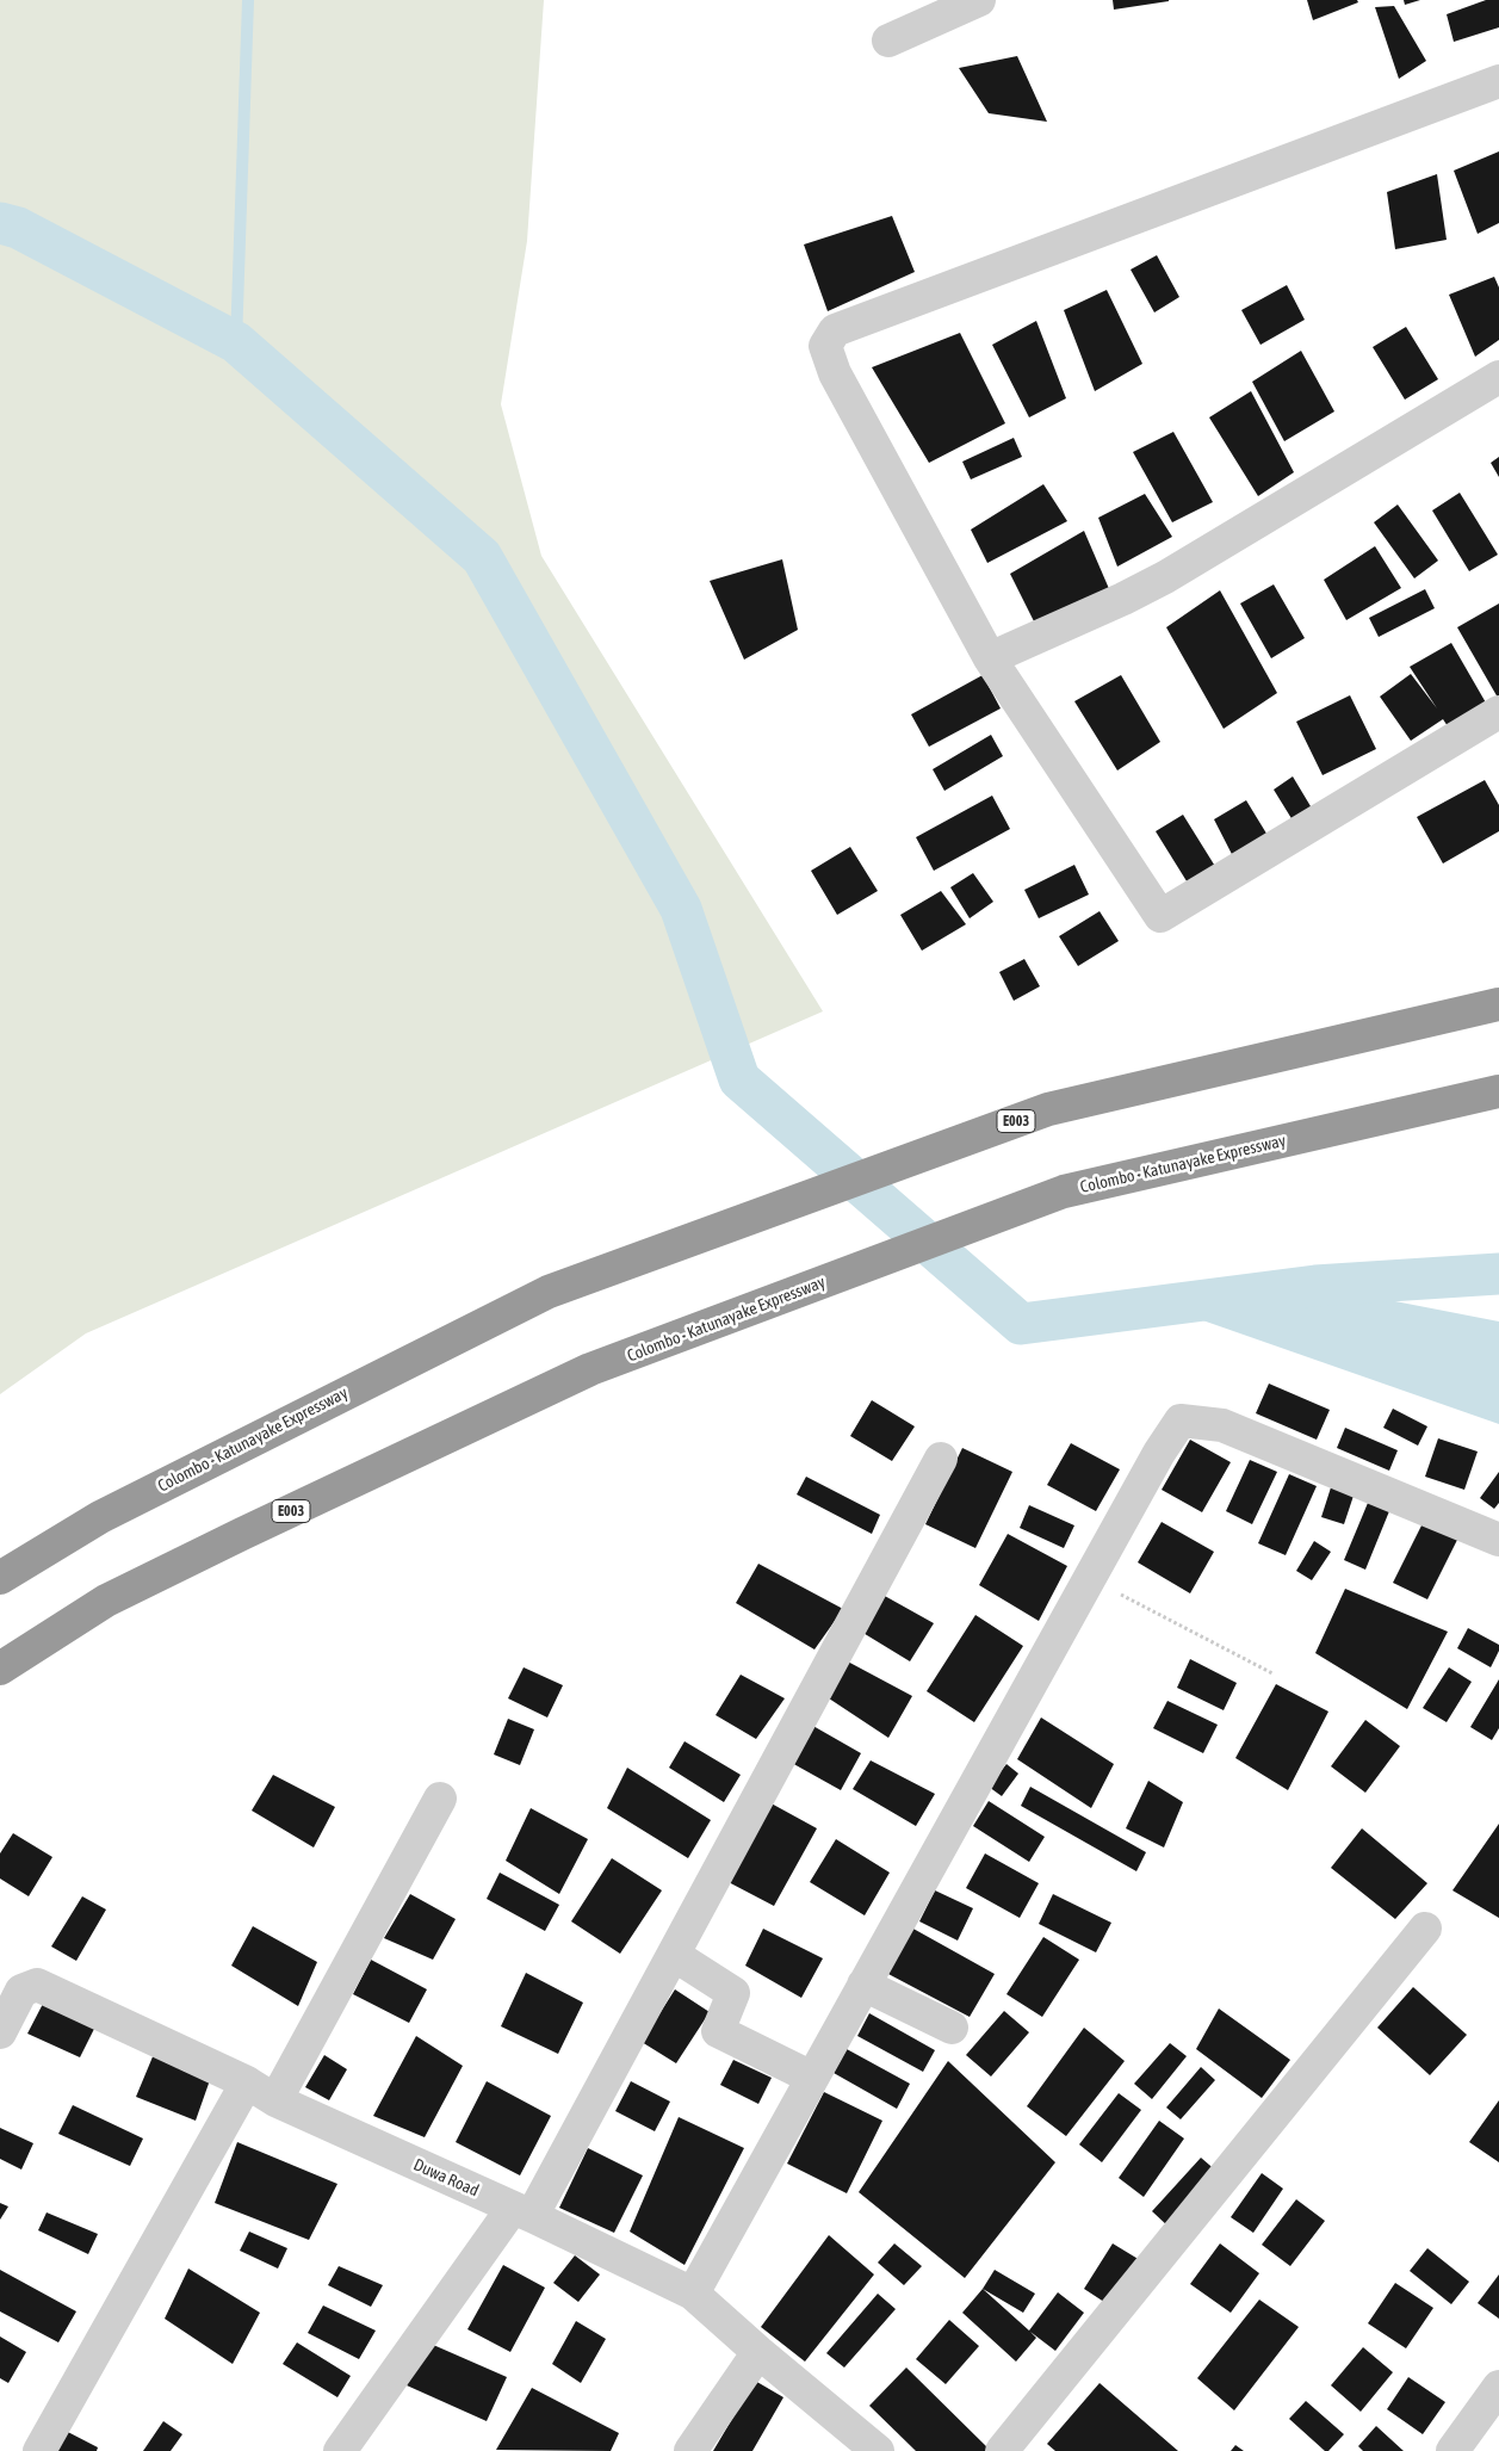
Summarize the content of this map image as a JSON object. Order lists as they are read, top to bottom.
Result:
{
  "streets": {
    "highway": ["E003", "Colombo - Katunayake Expressway"],
    "street": ["Duwa Road"]
  }
}
